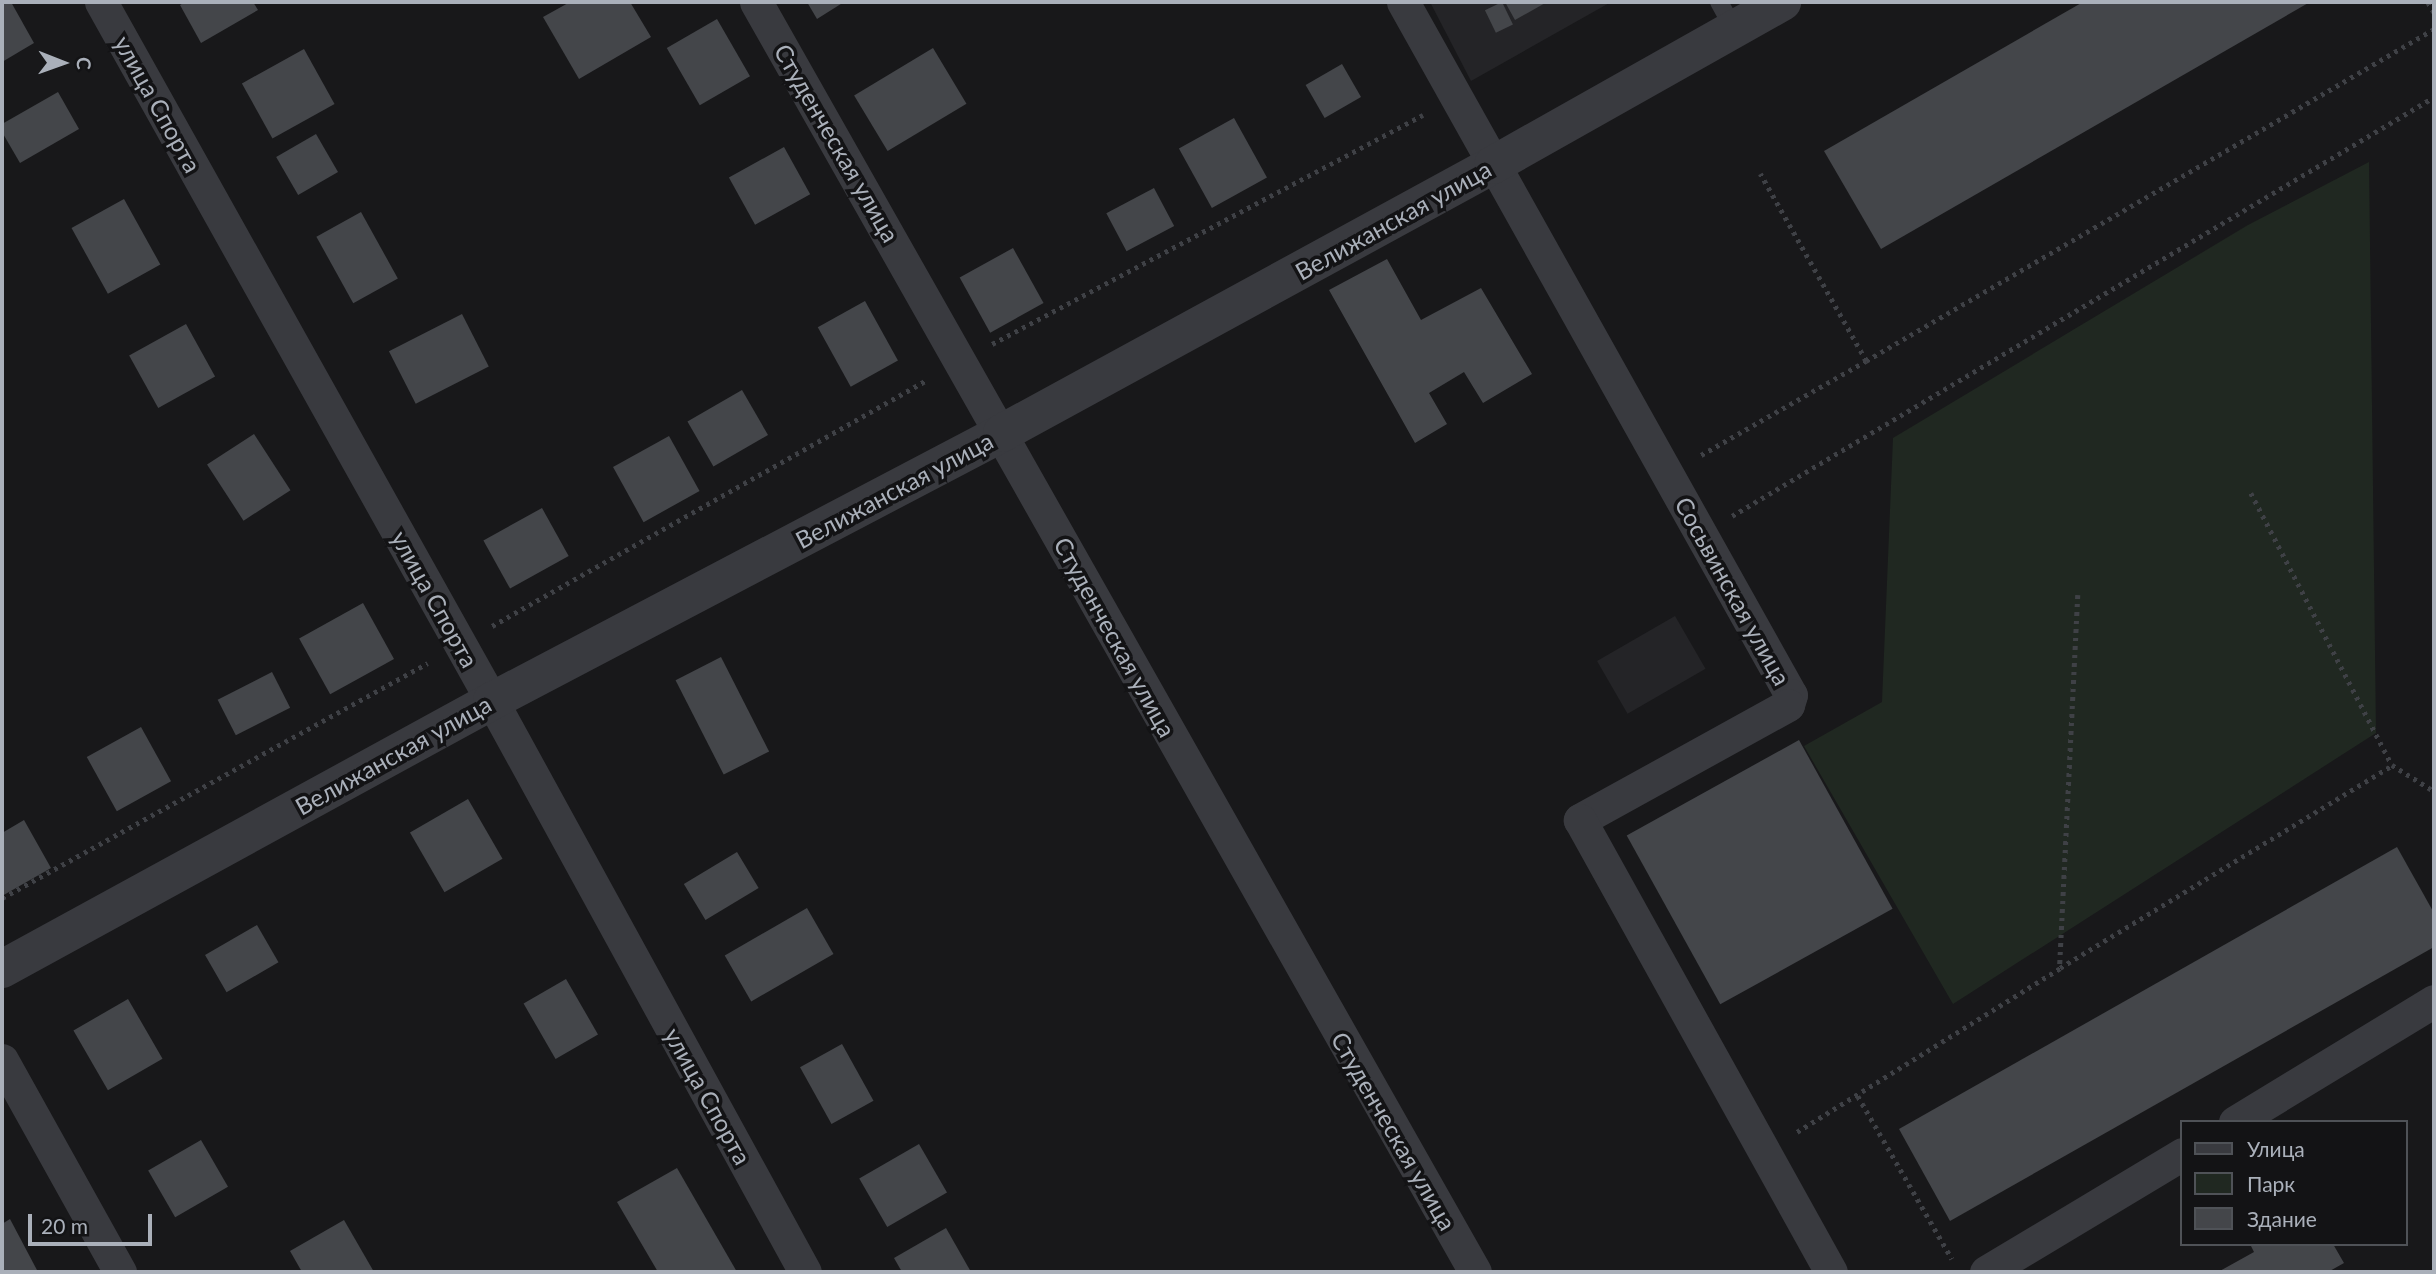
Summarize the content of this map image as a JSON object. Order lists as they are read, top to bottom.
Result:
{
  "streets": {
    "street": [
      "улица Спорта",
      "Студенческая улица",
      "Велижанская улица",
      "Сосьвинская улица"
    ]
  },
  "crossings": [
    ["улица Спорта", "Велижанская улица"],
    ["Студенческая улица", "Велижанская улица"],
    ["Велижанская улица", "Сосьвинская улица"]
  ],
  "legend": ["Улица", "Парк", "Здание"],
  "scale_bar": "20 m",
  "north": "right"
}
